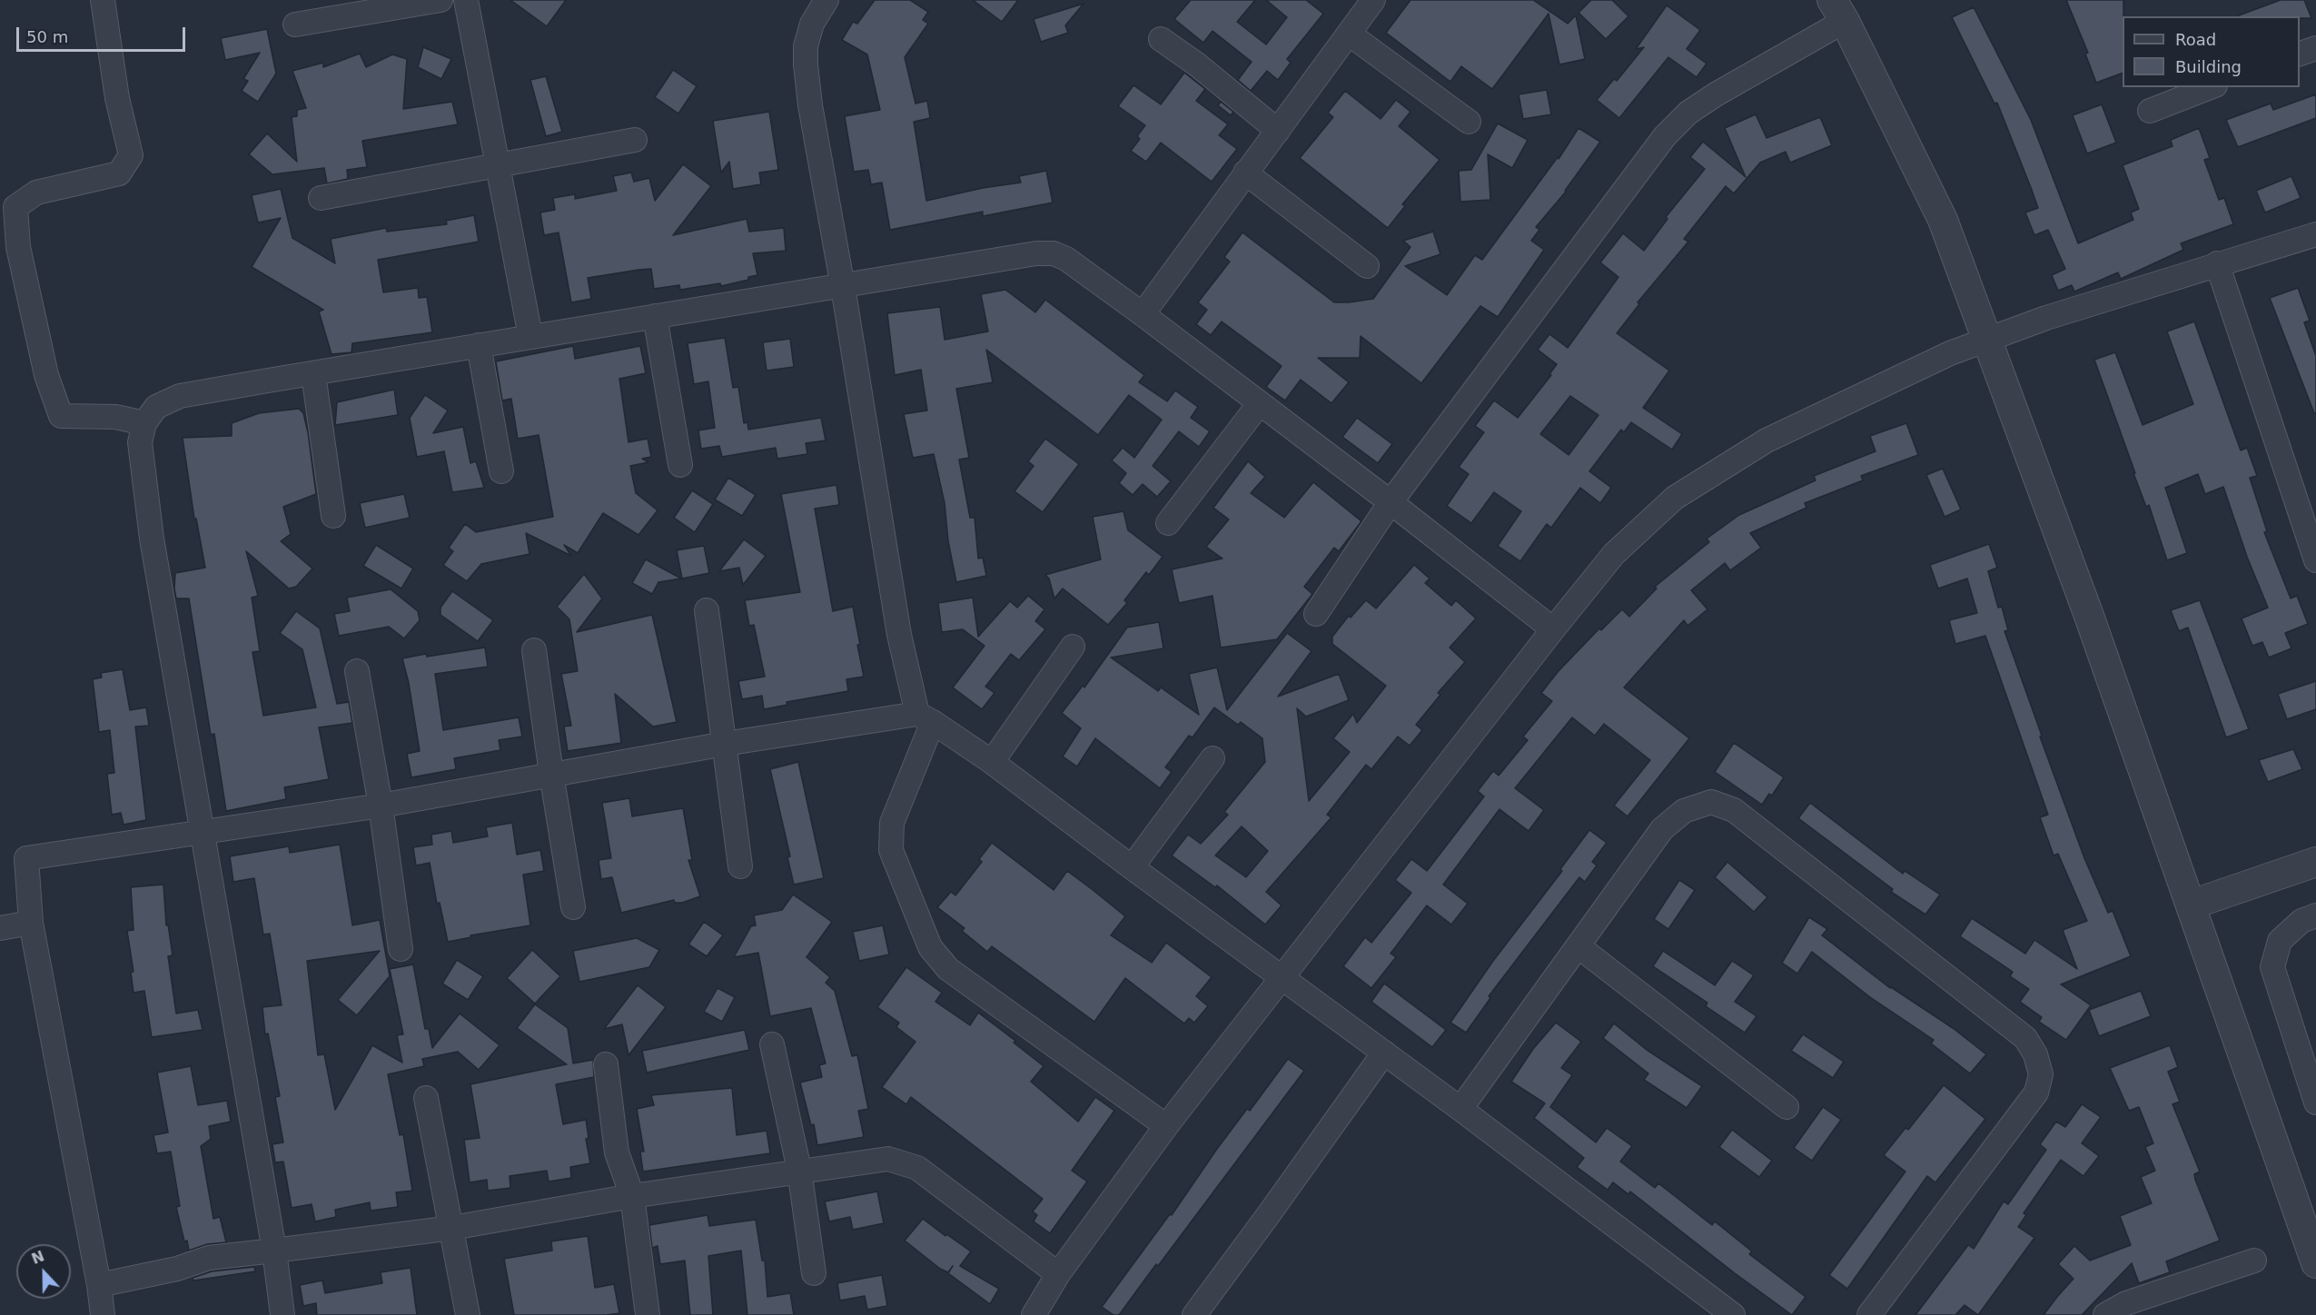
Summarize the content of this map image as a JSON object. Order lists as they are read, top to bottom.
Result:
{
  "legend": ["Road", "Building"],
  "scale_bar": "50 m",
  "north": "top"
}
